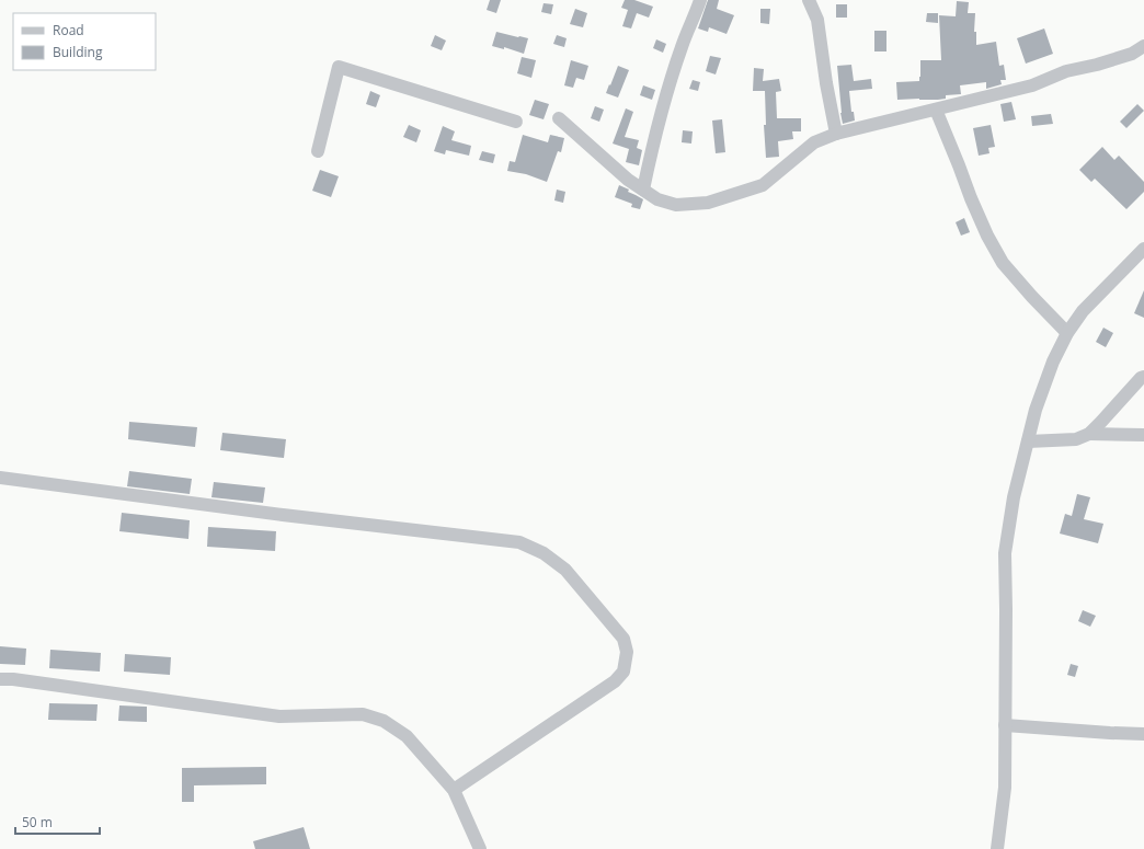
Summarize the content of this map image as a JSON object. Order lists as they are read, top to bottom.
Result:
{
  "legend": ["Road", "Building"],
  "scale_bar": "50 m"
}
